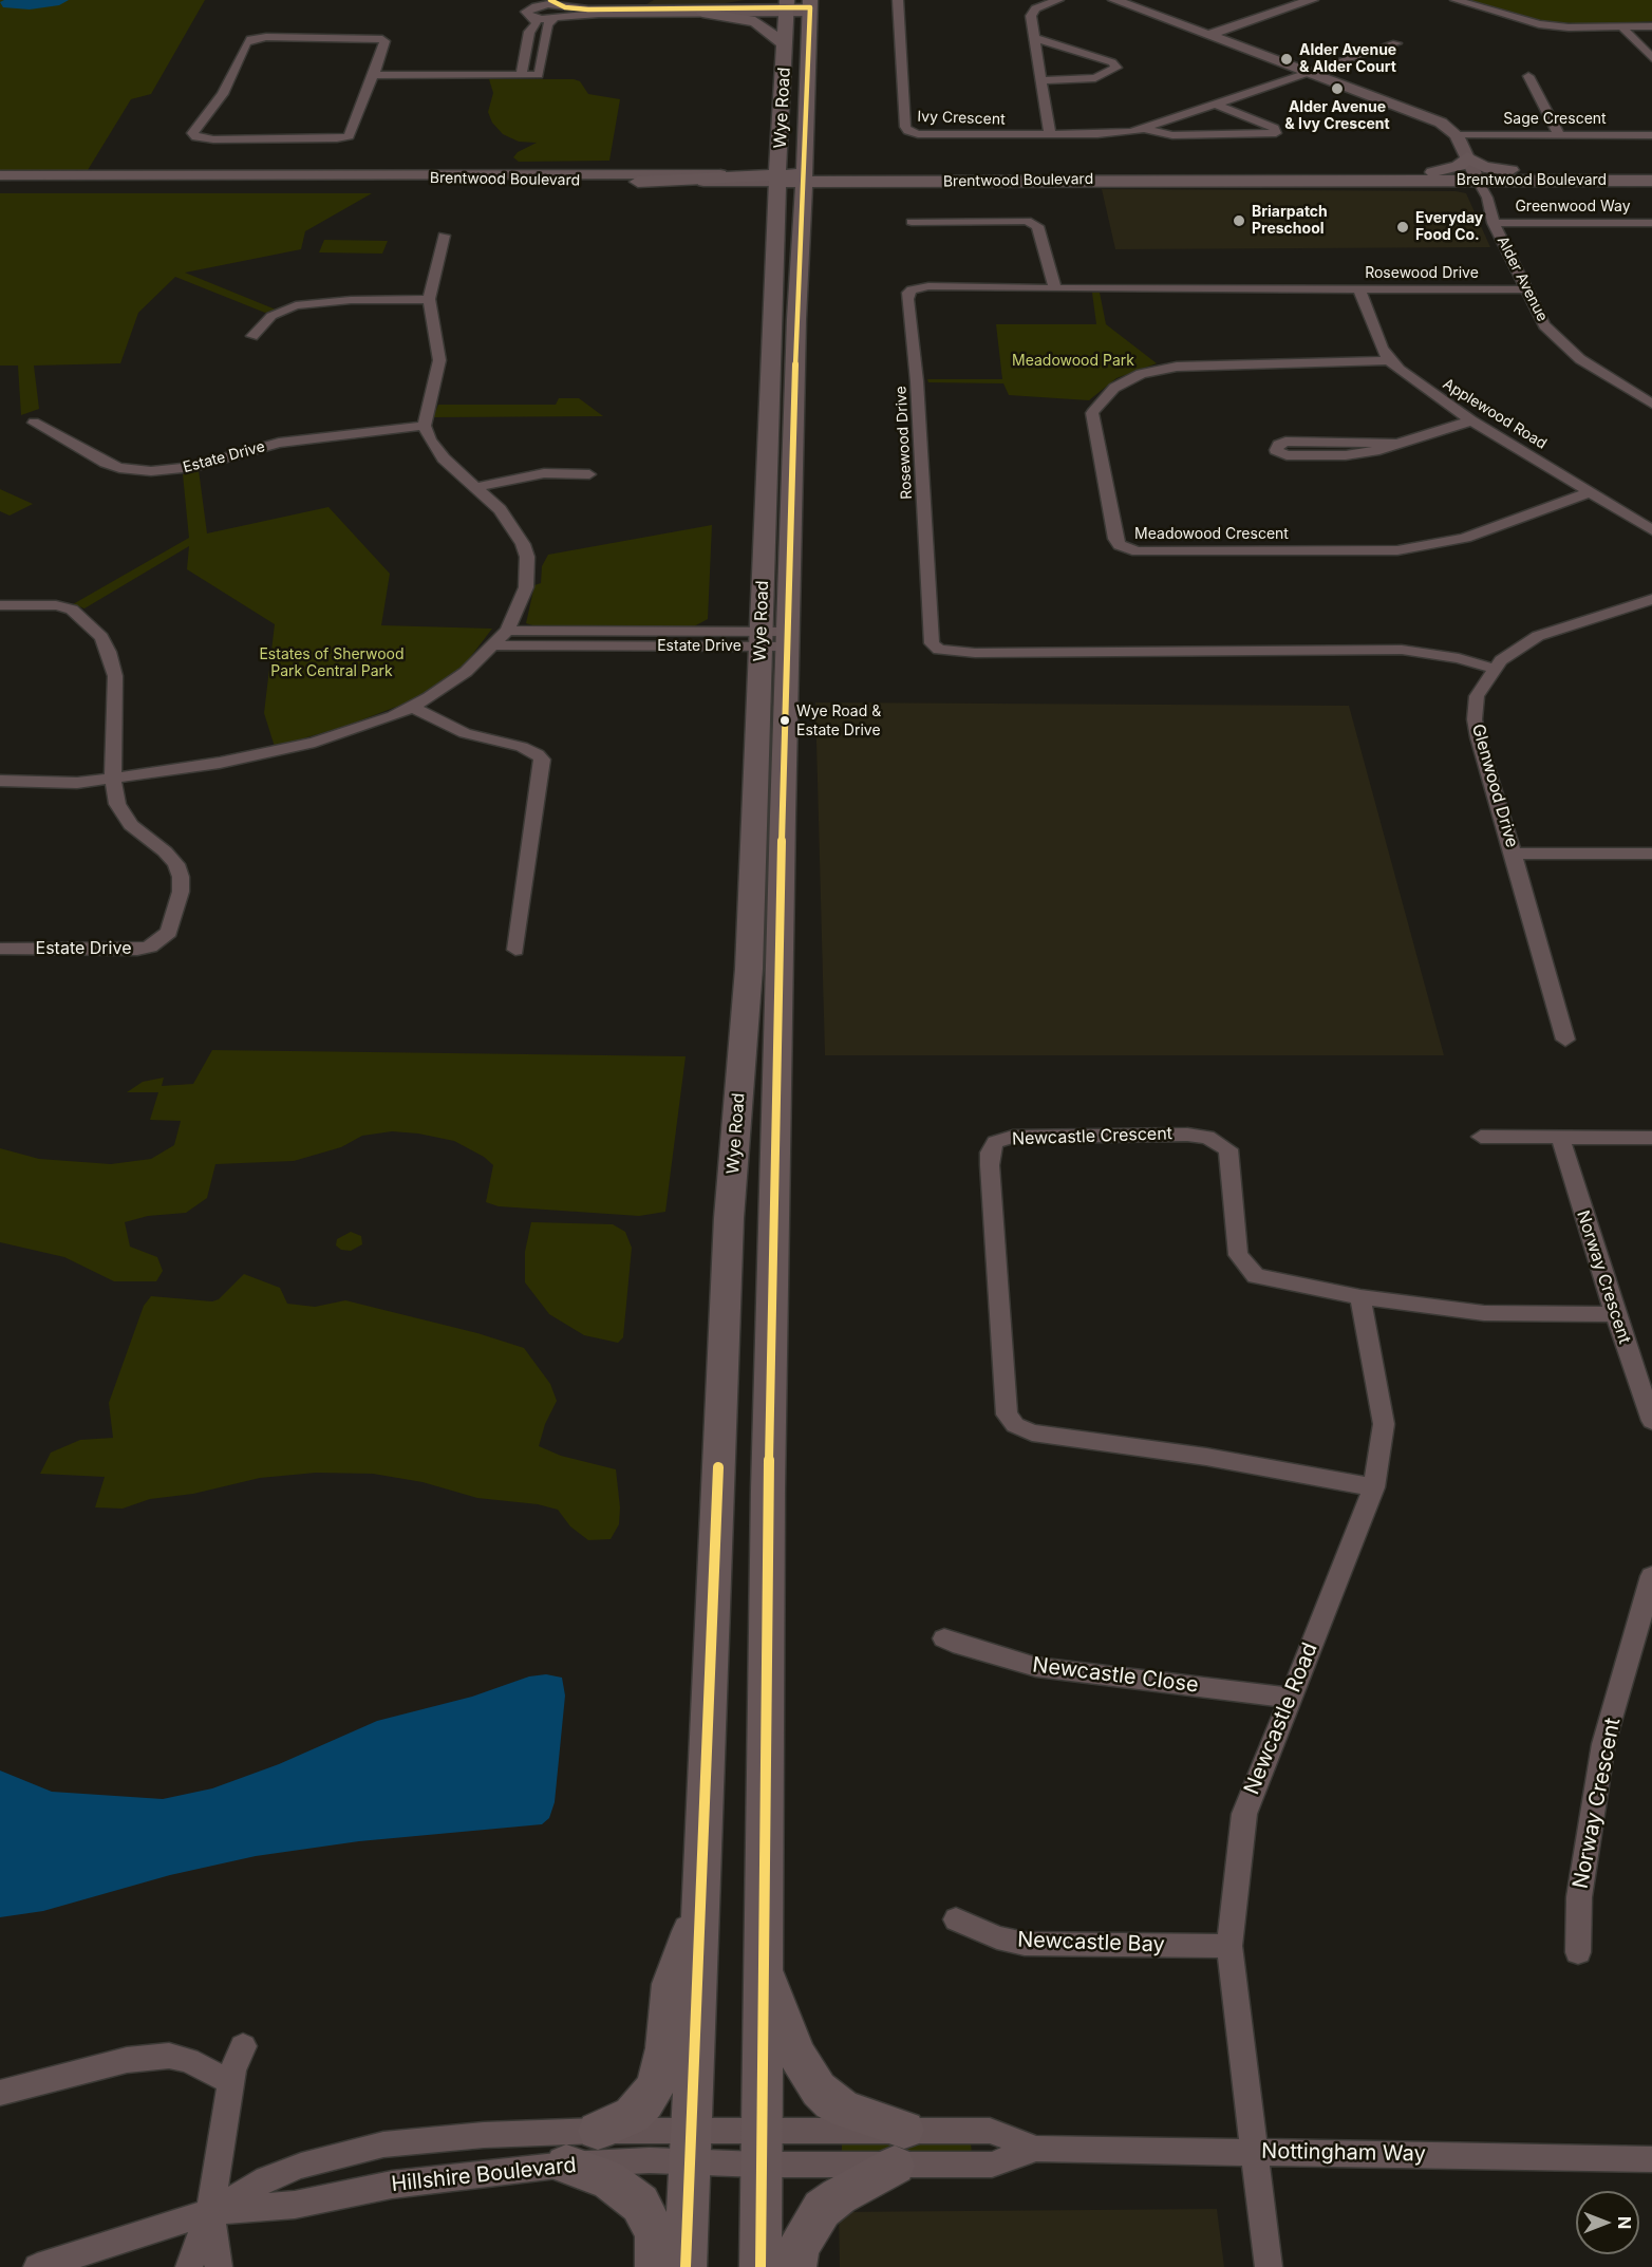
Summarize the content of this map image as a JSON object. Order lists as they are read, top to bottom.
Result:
{
  "streets": {
    "main road": ["Wye Road", "Brentwood Boulevard"],
    "street": [
      "Ivy Crescent",
      "Sage Crescent",
      "Greenwood Way",
      "Rosewood Drive",
      "Alder Avenue",
      "Applewood Road",
      "Estate Drive",
      "Meadowood Crescent",
      "Glenwood Drive",
      "Newcastle Crescent",
      "Norway Crescent",
      "Newcastle Close",
      "Newcastle Road",
      "Newcastle Bay",
      "Nottingham Way",
      "Hillshire Boulevard"
    ]
  },
  "crossings": [
    ["Wye Road", "Brentwood Boulevard"],
    ["Wye Road", "Estate Drive"],
    ["Wye Road", "Nottingham Way"],
    ["Wye Road", "Hillshire Boulevard"],
    ["Sage Crescent", "Alder Avenue"],
    ["Brentwood Boulevard", "Alder Avenue"],
    ["Greenwood Way", "Alder Avenue"],
    ["Rosewood Drive", "Alder Avenue"],
    ["Rosewood Drive", "Glenwood Drive"],
    ["Applewood Road", "Meadowood Crescent"],
    ["Newcastle Crescent", "Norway Crescent"],
    ["Newcastle Crescent", "Newcastle Road"],
    ["Newcastle Close", "Newcastle Road"],
    ["Newcastle Road", "Newcastle Bay"],
    ["Newcastle Road", "Nottingham Way"],
    ["Nottingham Way", "Hillshire Boulevard"]
  ],
  "parks": ["Meadowood Park", "Estates of Sherwood Park Central Park"],
  "places": [
    "Alder Avenue & Alder Court",
    "Alder Avenue & Ivy Crescent",
    "Briarpatch Preschool",
    "Everyday Food Co.",
    "Wye Road & Estate Drive"
  ],
  "north": "right"
}
